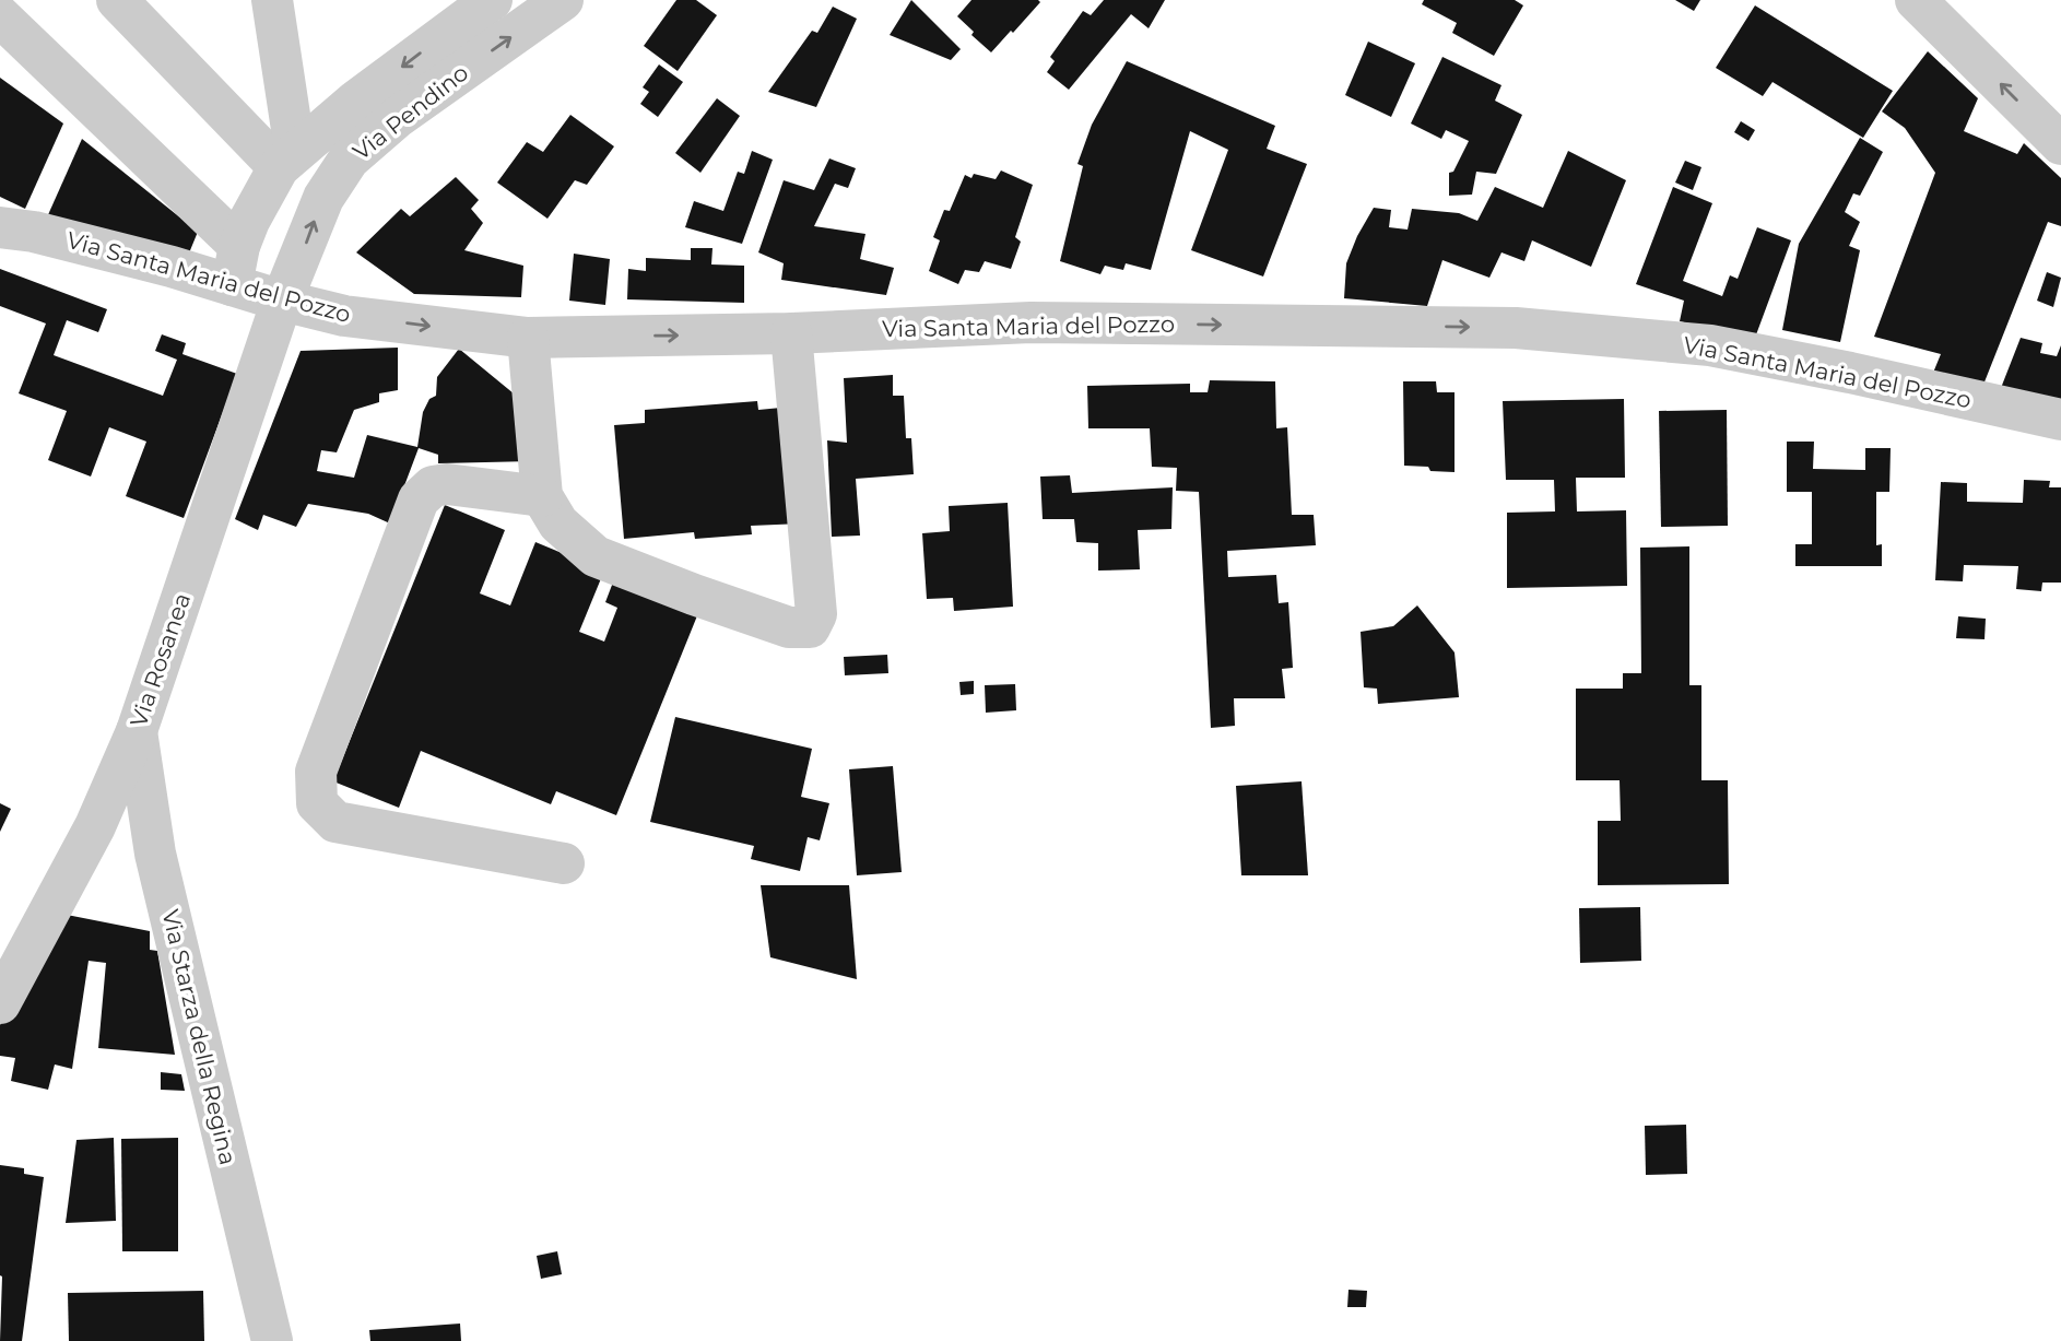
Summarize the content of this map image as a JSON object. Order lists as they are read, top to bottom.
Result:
{
  "streets": {
    "street": [
      "Via Pendino",
      "Via Santa Maria del Pozzo",
      "Via Rosanea",
      "Via Starza della Regina"
    ]
  },
  "crossings": [
    ["Via Pendino", "Via Santa Maria del Pozzo"],
    ["Via Pendino", "Via Rosanea"],
    ["Via Santa Maria del Pozzo", "Via Rosanea"],
    ["Via Rosanea", "Via Starza della Regina"]
  ],
  "one_way": ["Via Santa Maria del Pozzo"]
}
